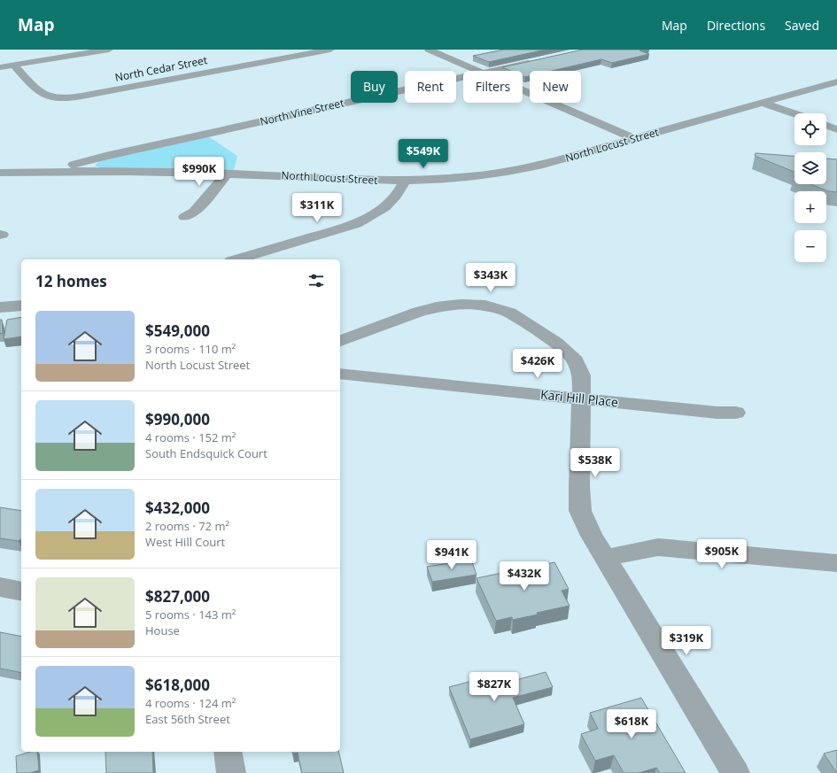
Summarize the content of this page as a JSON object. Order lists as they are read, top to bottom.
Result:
{
  "streets": {
    "street": [
      "North Cedar Street",
      "North Vine Street",
      "North Locust Street",
      "Kari Hill Place"
    ]
  },
  "crossings": [
    ["North Vine Street", "North Locust Street"]
  ],
  "page": {
    "header": "Map",
    "nav": ["Map", "Directions", "Saved"],
    "chip": [
      "Buy",
      "Rent",
      "Filters",
      "New"
    ],
    "map_buttons": ["+", "−"],
    "price": [
      "$549K",
      "$990K",
      "$311K",
      "$343K",
      "$426K",
      "$538K",
      "$905K",
      "$941K",
      "$432K",
      "$319K",
      "$827K",
      "$618K"
    ],
    "heading": "12 homes",
    "list": [
      {
        "name": "$549,000",
        "note": "3 rooms · 110 m² · North Locust Street"
      },
      {
        "name": "$990,000",
        "note": "4 rooms · 152 m² · South Endsquick Court"
      },
      {
        "name": "$432,000",
        "note": "2 rooms · 72 m² · West Hill Court"
      },
      {
        "name": "$827,000",
        "note": "5 rooms · 143 m² · House"
      },
      {
        "name": "$618,000",
        "note": "4 rooms · 124 m² · East 56th Street"
      }
    ]
  }
}
